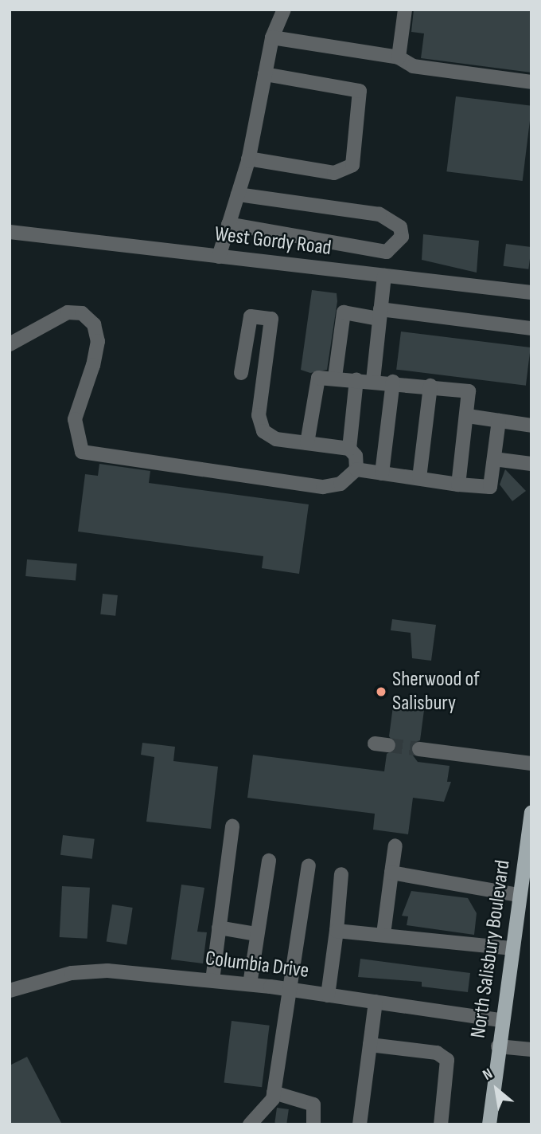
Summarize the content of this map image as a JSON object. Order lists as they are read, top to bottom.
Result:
{
  "streets": {
    "main road": ["North Salisbury Boulevard"],
    "street": ["West Gordy Road", "Columbia Drive"]
  },
  "crossings": [
    ["North Salisbury Boulevard", "Columbia Drive"]
  ],
  "places": ["Sherwood of Salisbury"],
  "north": "top left"
}
